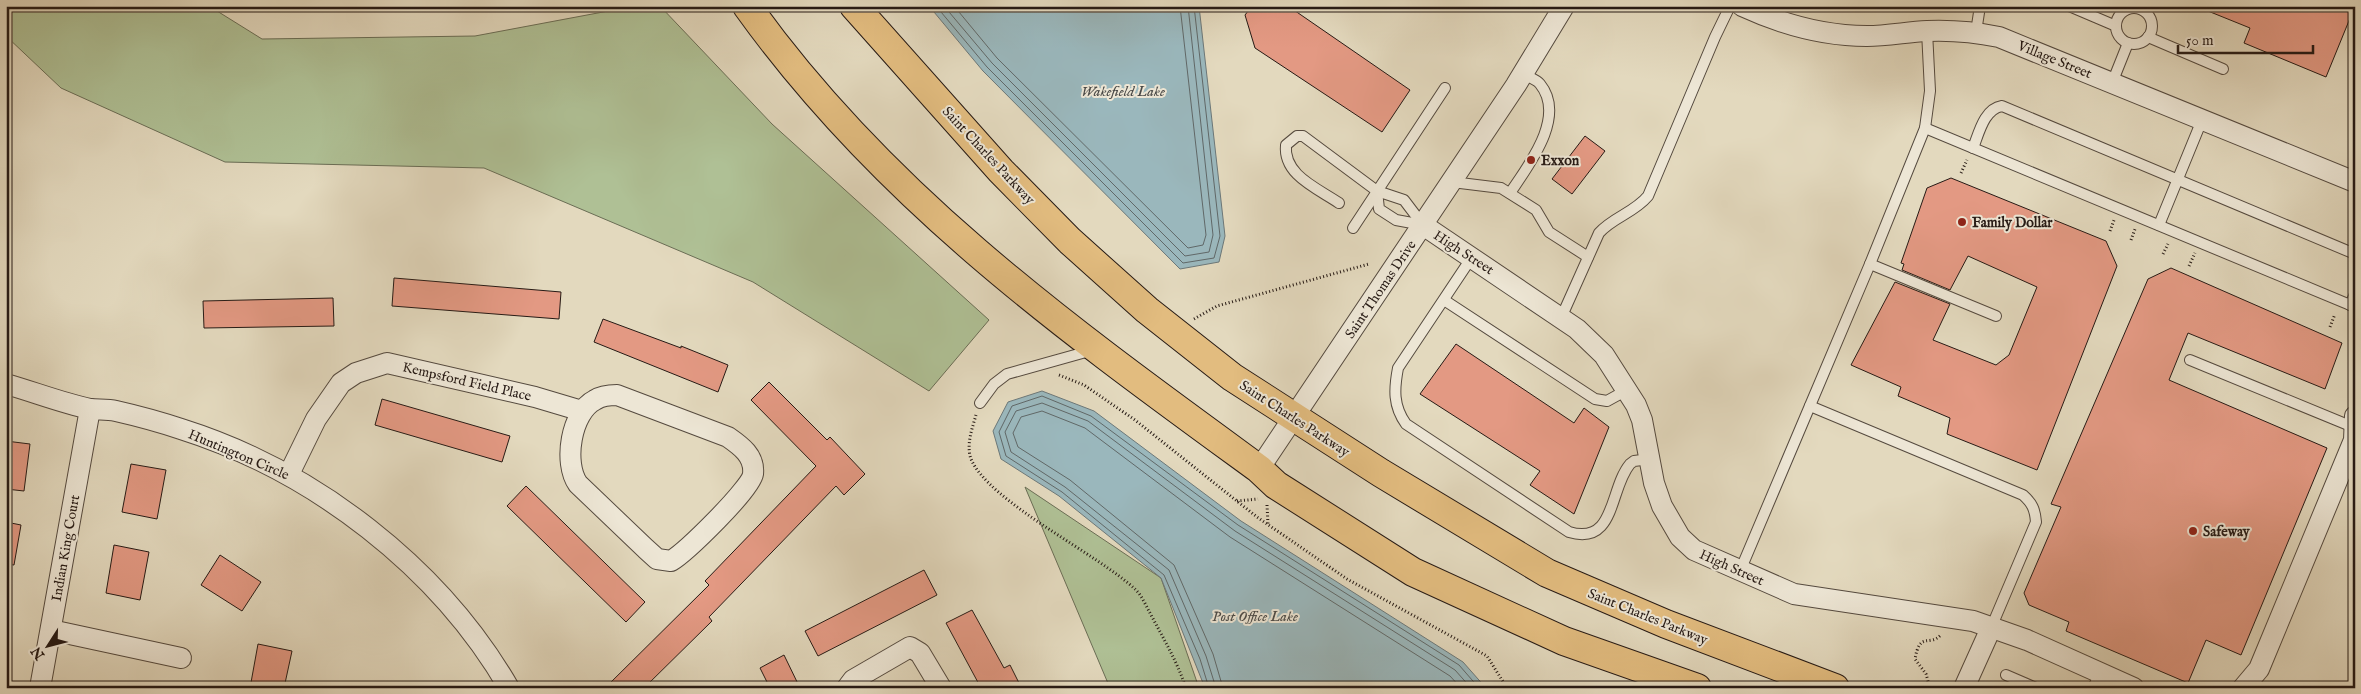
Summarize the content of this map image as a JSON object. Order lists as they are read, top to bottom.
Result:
{
  "streets": {
    "main road": ["Saint Charles Parkway"],
    "street": [
      "Village Street",
      "High Street",
      "Saint Thomas Drive",
      "Kempsford Field Place",
      "Huntington Circle",
      "Indian King Court"
    ]
  },
  "crossings": [
    ["Saint Charles Parkway", "Saint Thomas Drive"],
    ["High Street", "Saint Thomas Drive"],
    ["Kempsford Field Place", "Huntington Circle"],
    ["Huntington Circle", "Indian King Court"]
  ],
  "water": ["Wakefield Lake", "Post Office Lake"],
  "places": ["Exxon", "Family Dollar", "Safeway"],
  "scale_bar": "50 m",
  "north": "bottom left"
}
